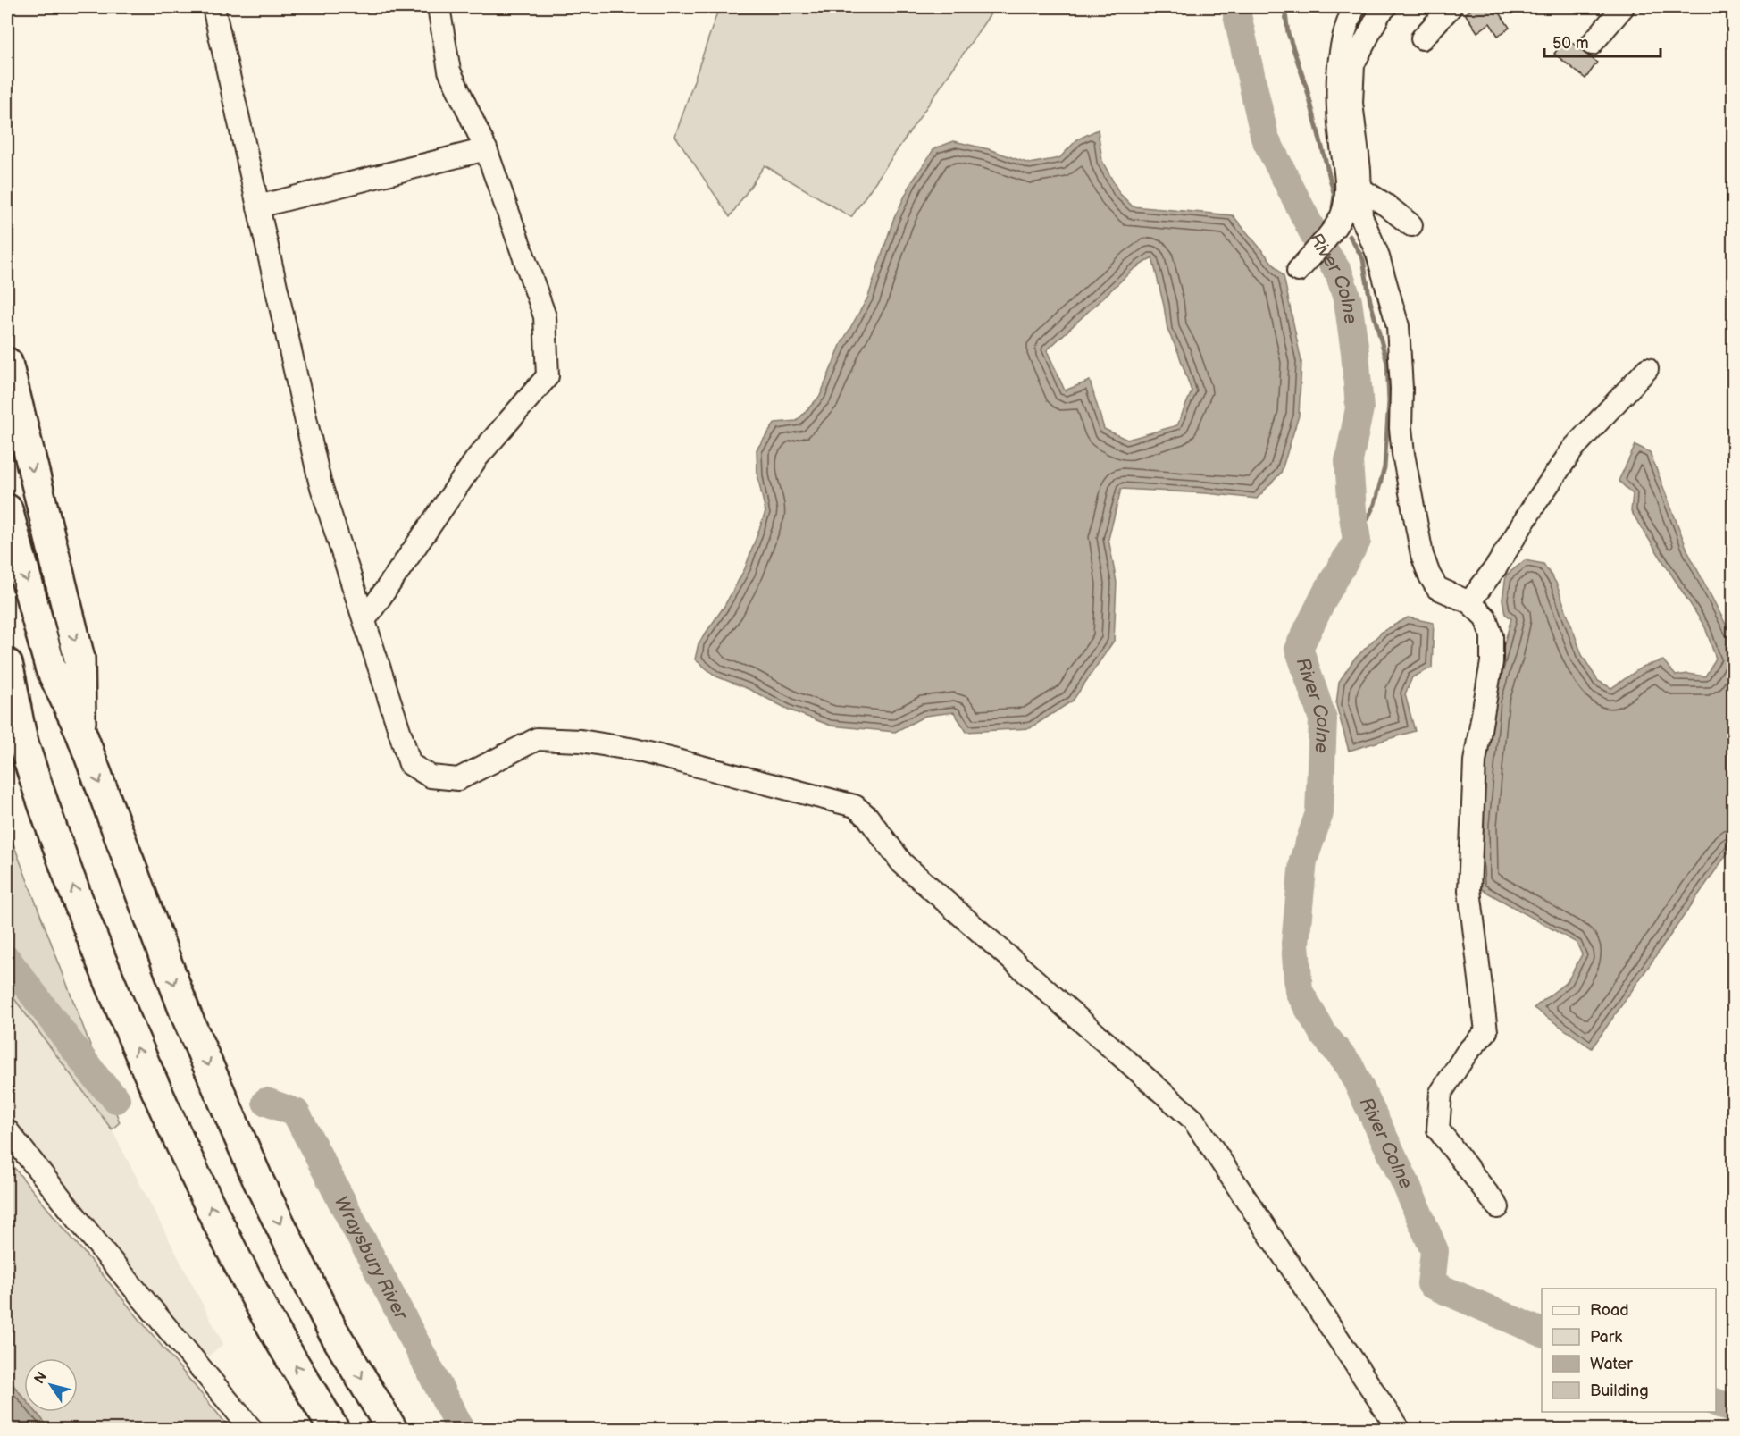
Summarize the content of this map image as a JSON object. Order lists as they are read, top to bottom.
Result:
{
  "water": ["River Colne", "Wraysbury River"],
  "legend": [
    "Road",
    "Park",
    "Water",
    "Building"
  ],
  "scale_bar": "50 m",
  "north": "top left"
}
